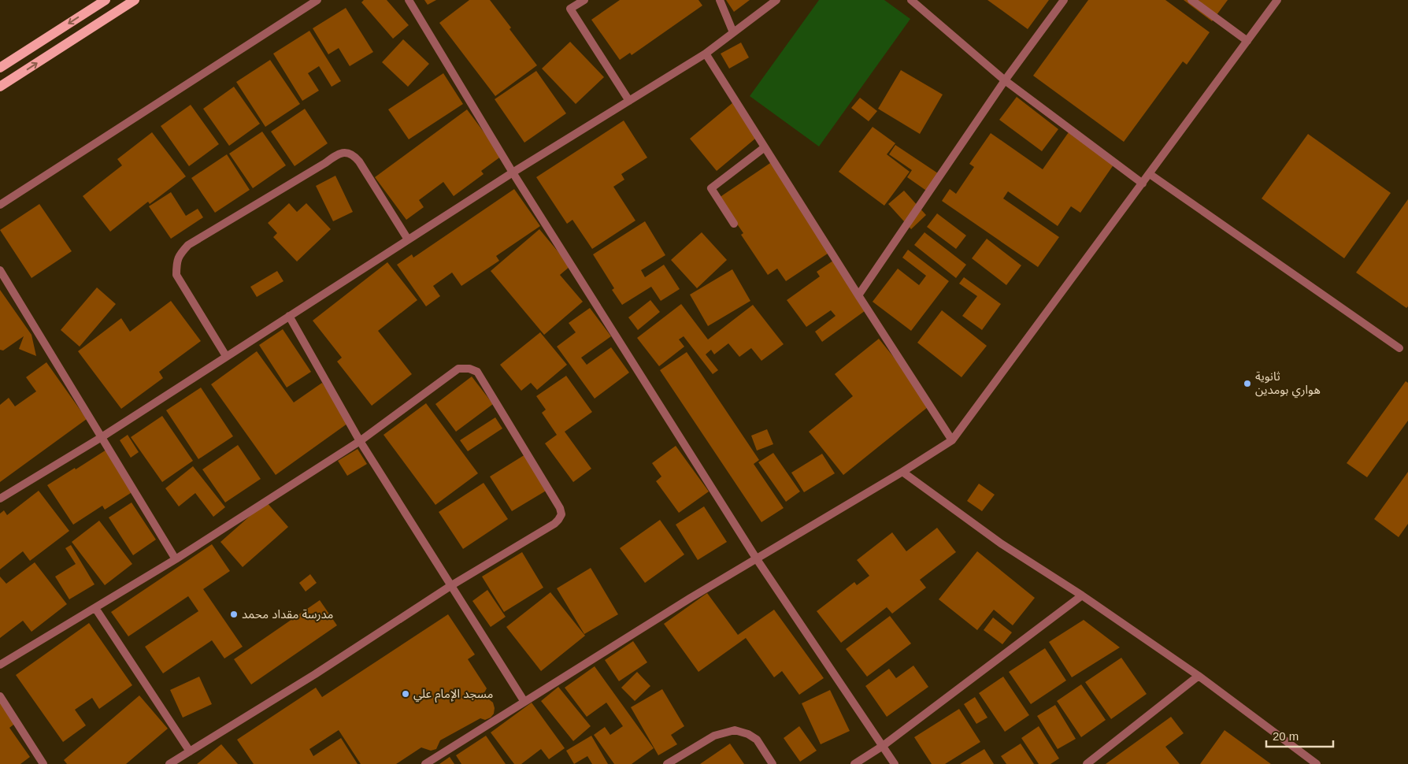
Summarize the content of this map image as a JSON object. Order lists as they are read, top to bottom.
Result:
{
  "places": ["ثانوية هواري بومدين", "مدرسة مقداد محمد", "مسجد الإمام علي"],
  "scale_bar": "20 m"
}
